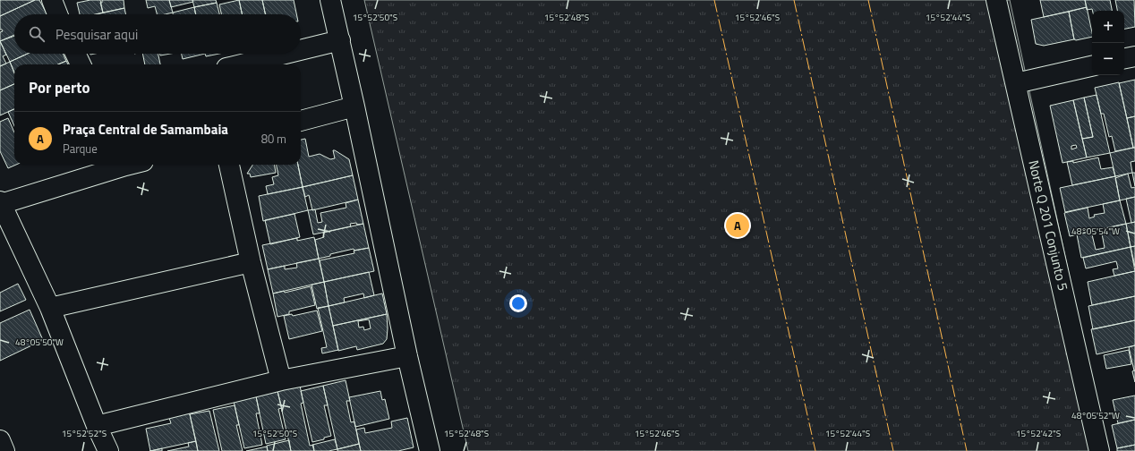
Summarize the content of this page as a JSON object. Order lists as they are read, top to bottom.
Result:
{
  "streets": {
    "street": ["Norte Q 201 Conjunto 5"]
  },
  "page": {
    "map_buttons": ["+", "−"],
    "search": "Pesquisar aqui",
    "heading": "Por perto",
    "list": [
      {
        "mark": "A",
        "name": "Praça Central de Samambaia",
        "note": "Parque",
        "value": "80 m"
      }
    ],
    "pins": "A"
  },
  "coordinates": [
    "15°52'50\"S",
    "15°52'48\"S",
    "15°52'46\"S",
    "15°52'44\"S",
    "48°05'54\"W",
    "48°05'50\"W",
    "48°05'52\"W",
    "15°52'52\"S",
    "15°52'42\"S"
  ]
}
